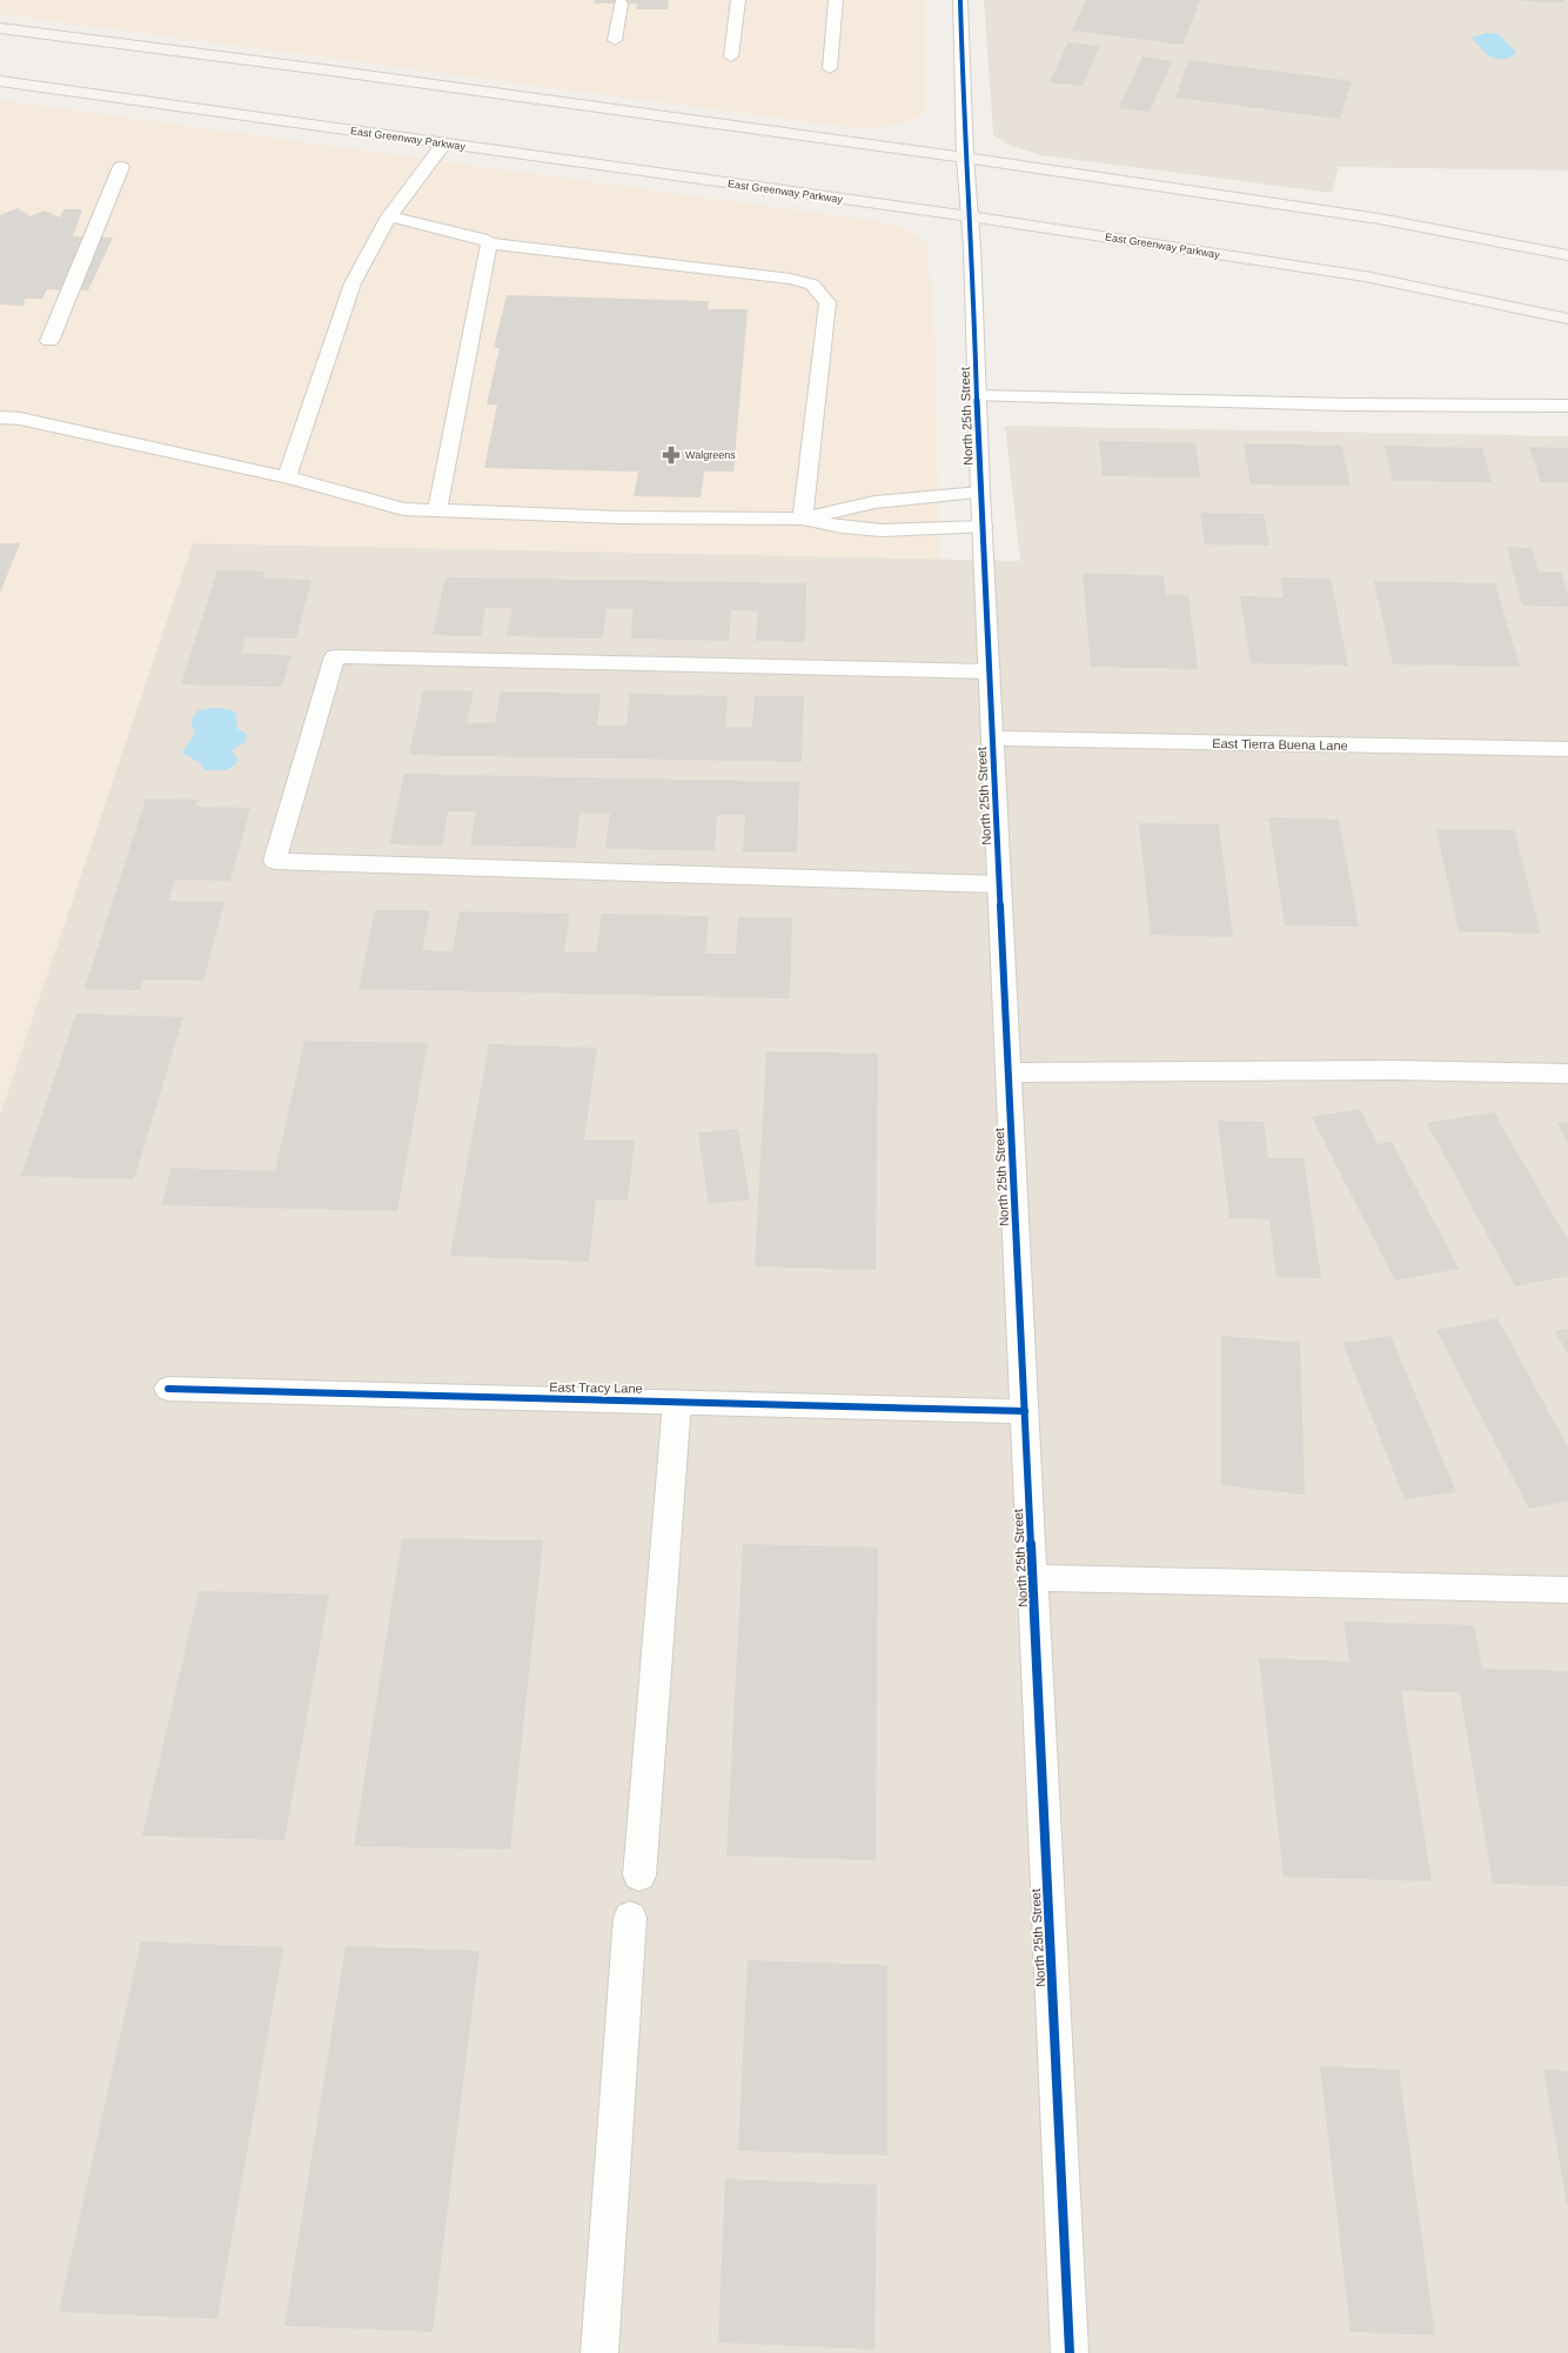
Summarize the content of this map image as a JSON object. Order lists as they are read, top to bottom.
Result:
{
  "streets": {
    "main road": ["East Greenway Parkway"],
    "street": ["North 25th Street", "East Tierra Buena Lane", "East Tracy Lane"]
  },
  "crossings": [
    ["East Greenway Parkway", "North 25th Street"],
    ["North 25th Street", "East Tierra Buena Lane"],
    ["North 25th Street", "East Tracy Lane"]
  ],
  "places": {
    "pharmacy": ["Walgreens"]
  }
}
